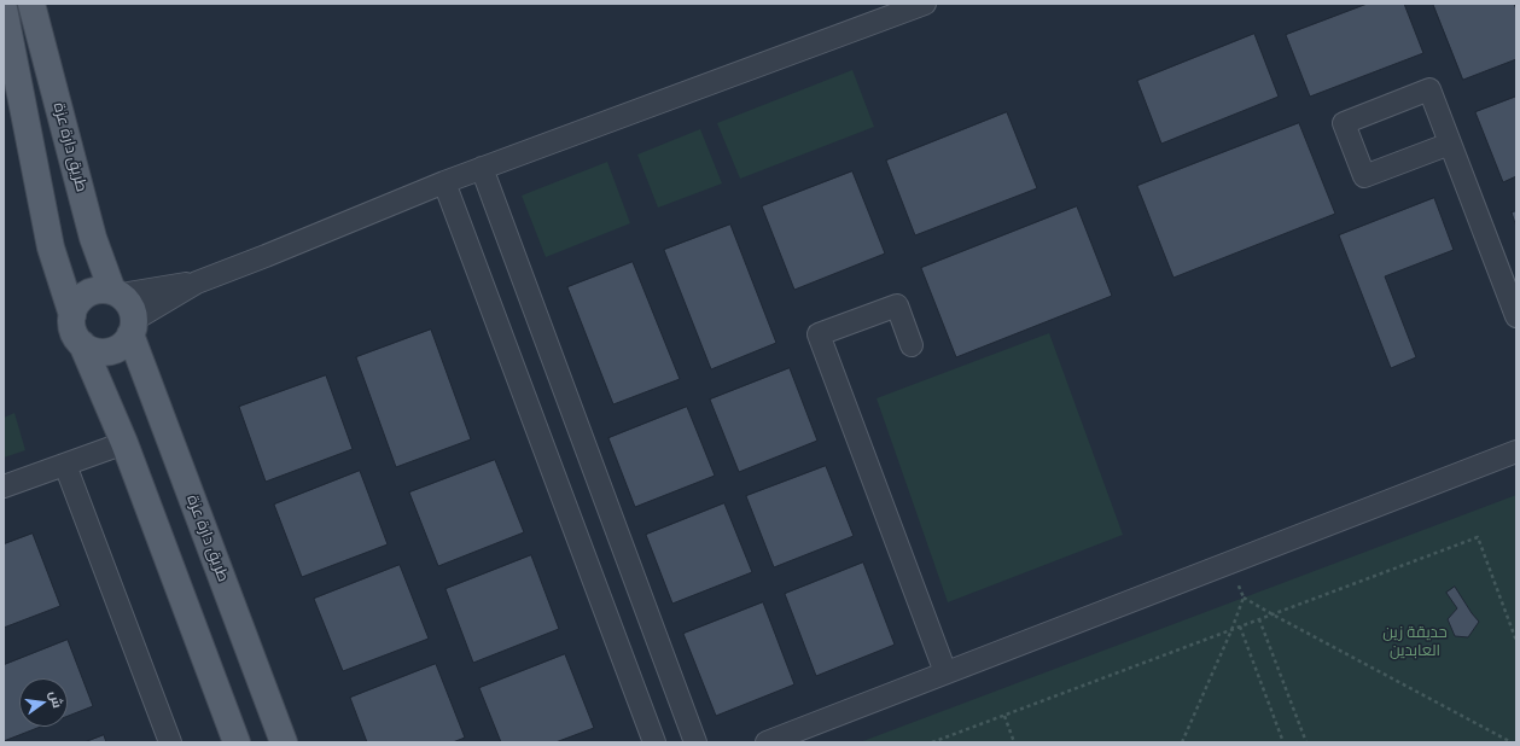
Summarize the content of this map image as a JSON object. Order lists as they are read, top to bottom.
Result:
{
  "streets": {
    "main road": ["طريق دارة عزة"]
  },
  "parks": ["حديقة زين العابدين"],
  "north": "right"
}
